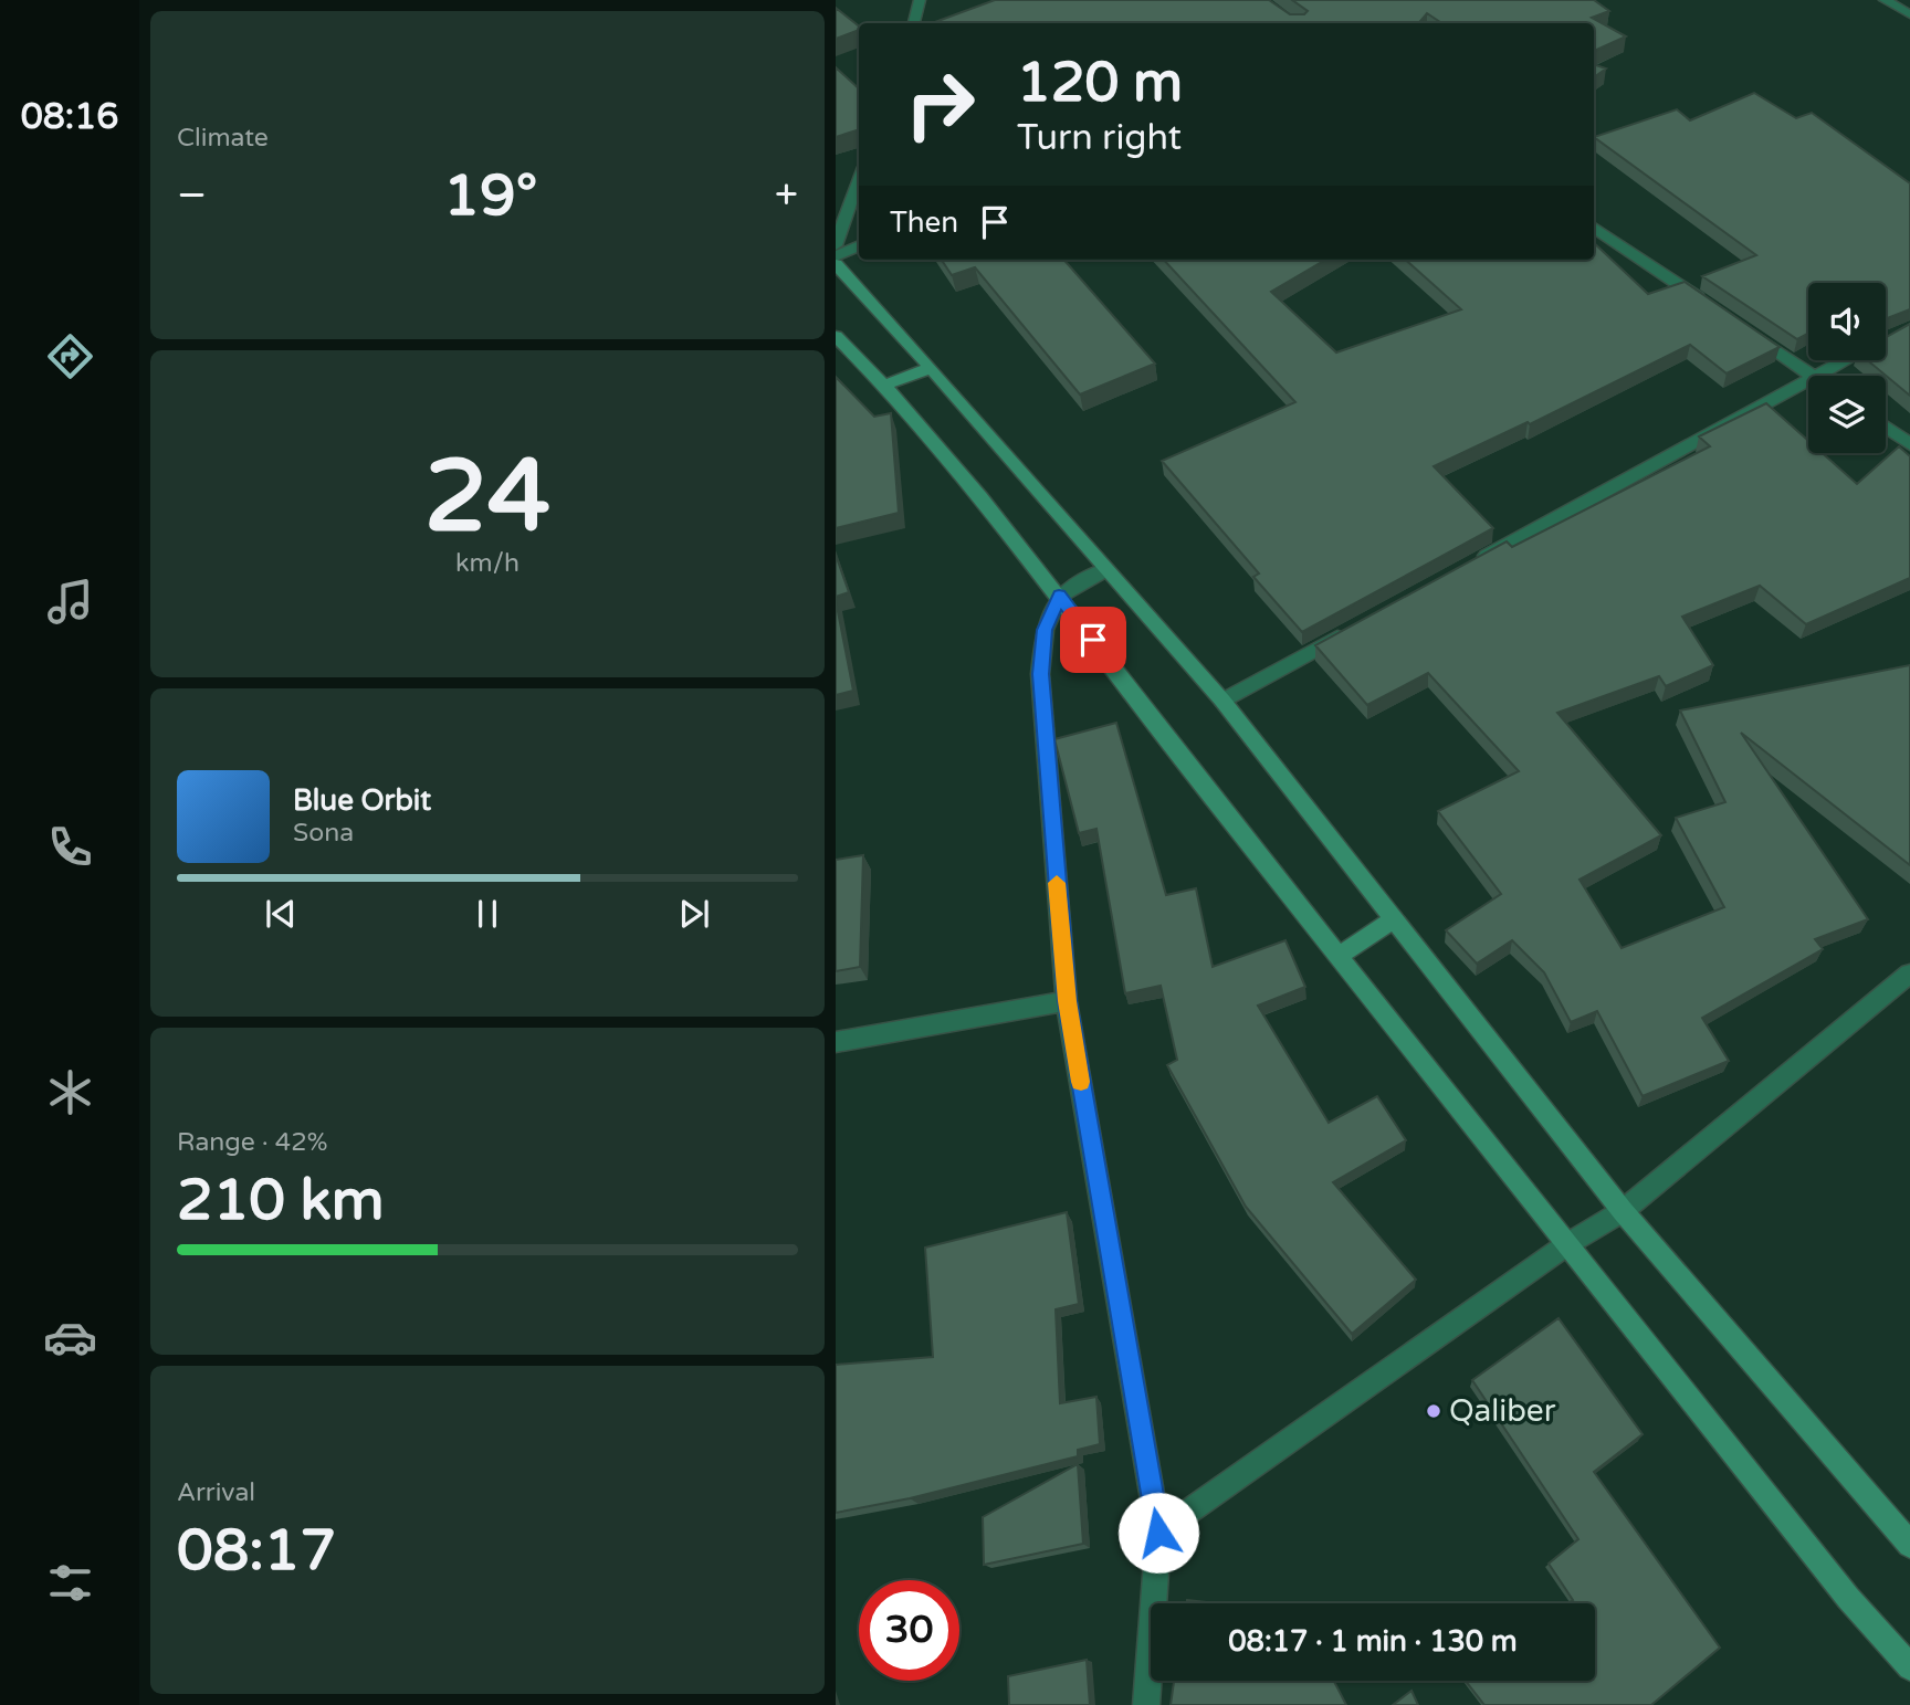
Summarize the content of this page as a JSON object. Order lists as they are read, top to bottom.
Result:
{
  "places": ["Qaliber"],
  "page": {
    "tabs": "08:16",
    "tile": [
      "Climate",
      ["24", "km/h"],
      ["Range · 42%", "210 km"],
      ["Arrival", "08:17"]
    ],
    "turn": ["120 m", "Turn right"],
    "heat": ["−", "19°", "+"],
    "then": "Then",
    "song": ["Blue Orbit", "Sona"],
    "limit": "30",
    "trip": "08:17 · 1 min · 130 m"
  }
}
